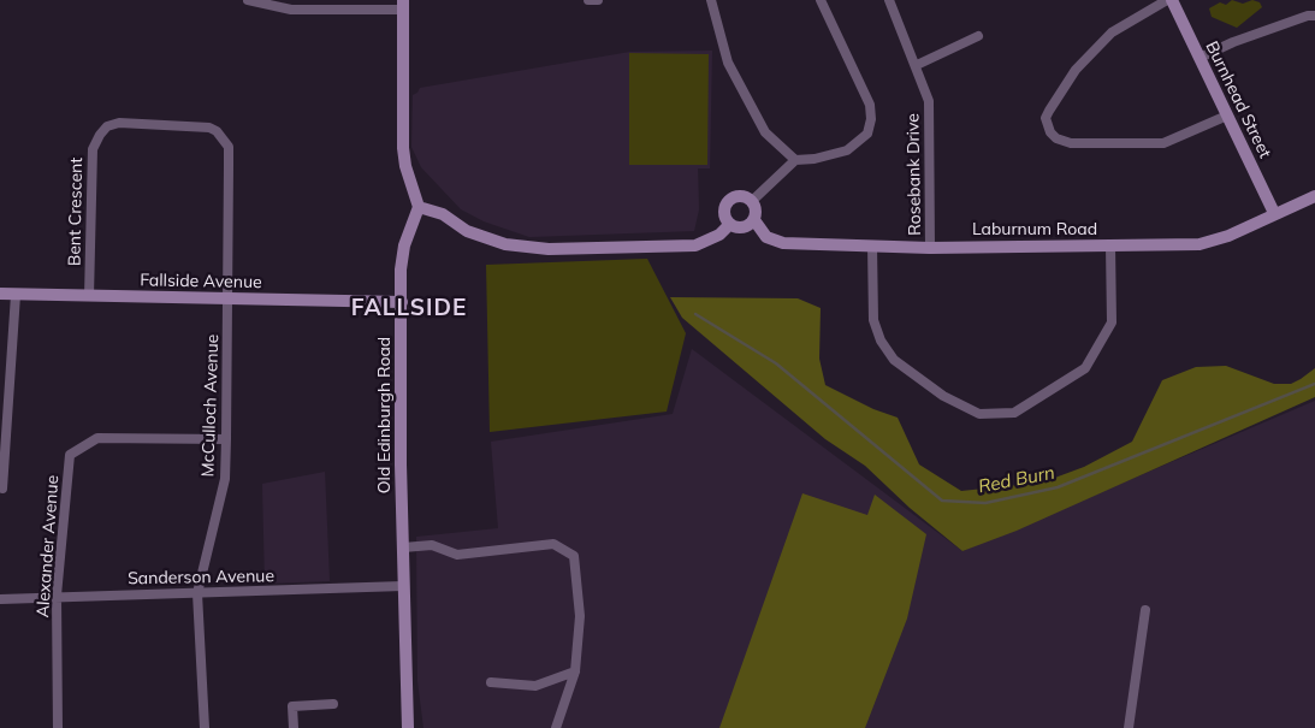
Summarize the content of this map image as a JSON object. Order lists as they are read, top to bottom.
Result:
{
  "streets": {
    "street": [
      "Burnhead Street",
      "Rosebank Drive",
      "Bent Crescent",
      "Laburnum Road",
      "Fallside Avenue",
      "McCulloch Avenue",
      "Old Edinburgh Road",
      "Alexander Avenue",
      "Sanderson Avenue"
    ]
  },
  "crossings": [
    ["Burnhead Street", "Laburnum Road"],
    ["Rosebank Drive", "Laburnum Road"],
    ["Bent Crescent", "Fallside Avenue"],
    ["Bent Crescent", "McCulloch Avenue"],
    ["Fallside Avenue", "McCulloch Avenue"],
    ["Fallside Avenue", "Old Edinburgh Road"],
    ["McCulloch Avenue", "Alexander Avenue"],
    ["McCulloch Avenue", "Sanderson Avenue"],
    ["Old Edinburgh Road", "Sanderson Avenue"],
    ["Alexander Avenue", "Sanderson Avenue"]
  ],
  "districts": ["FALLSIDE"],
  "water": ["Red Burn"]
}
